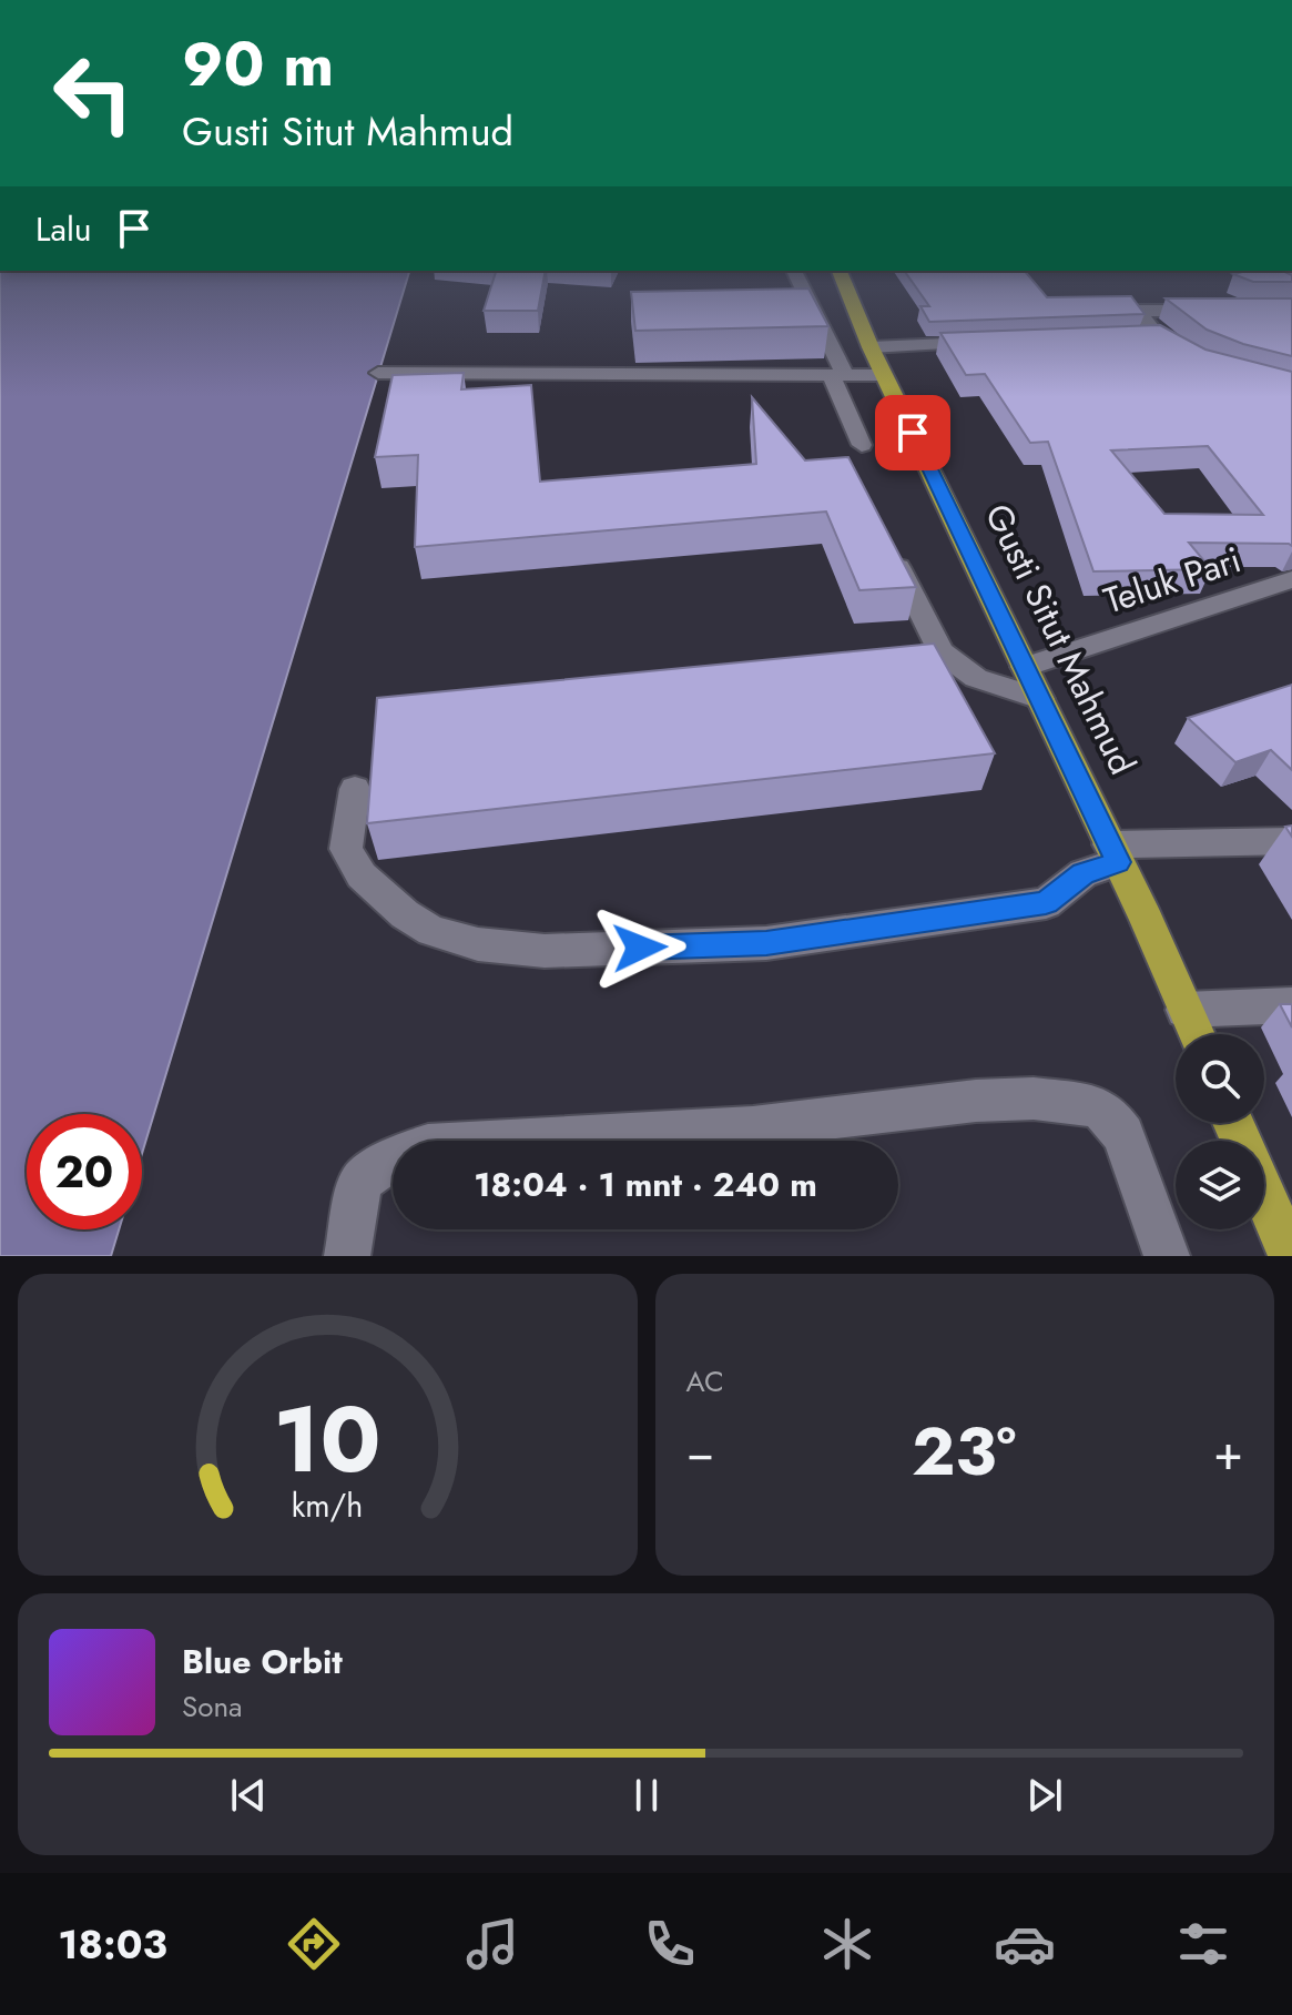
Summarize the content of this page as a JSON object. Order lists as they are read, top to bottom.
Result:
{
  "streets": {
    "highway": ["Gusti Situt Mahmud"],
    "street": ["Teluk Pari"]
  },
  "crossings": [
    ["Teluk Pari", "Gusti Situt Mahmud"]
  ],
  "page": {
    "turn": ["90 m", "Gusti Situt Mahmud"],
    "then": "Lalu",
    "limit": "20",
    "trip": "18:04 · 1 mnt · 240 m",
    "tile": "AC",
    "heat": ["−", "23°", "+"],
    "song": ["Blue Orbit", "Sona"],
    "tabs": "18:03",
    "gauge": ["10", "km/h"]
  }
}
